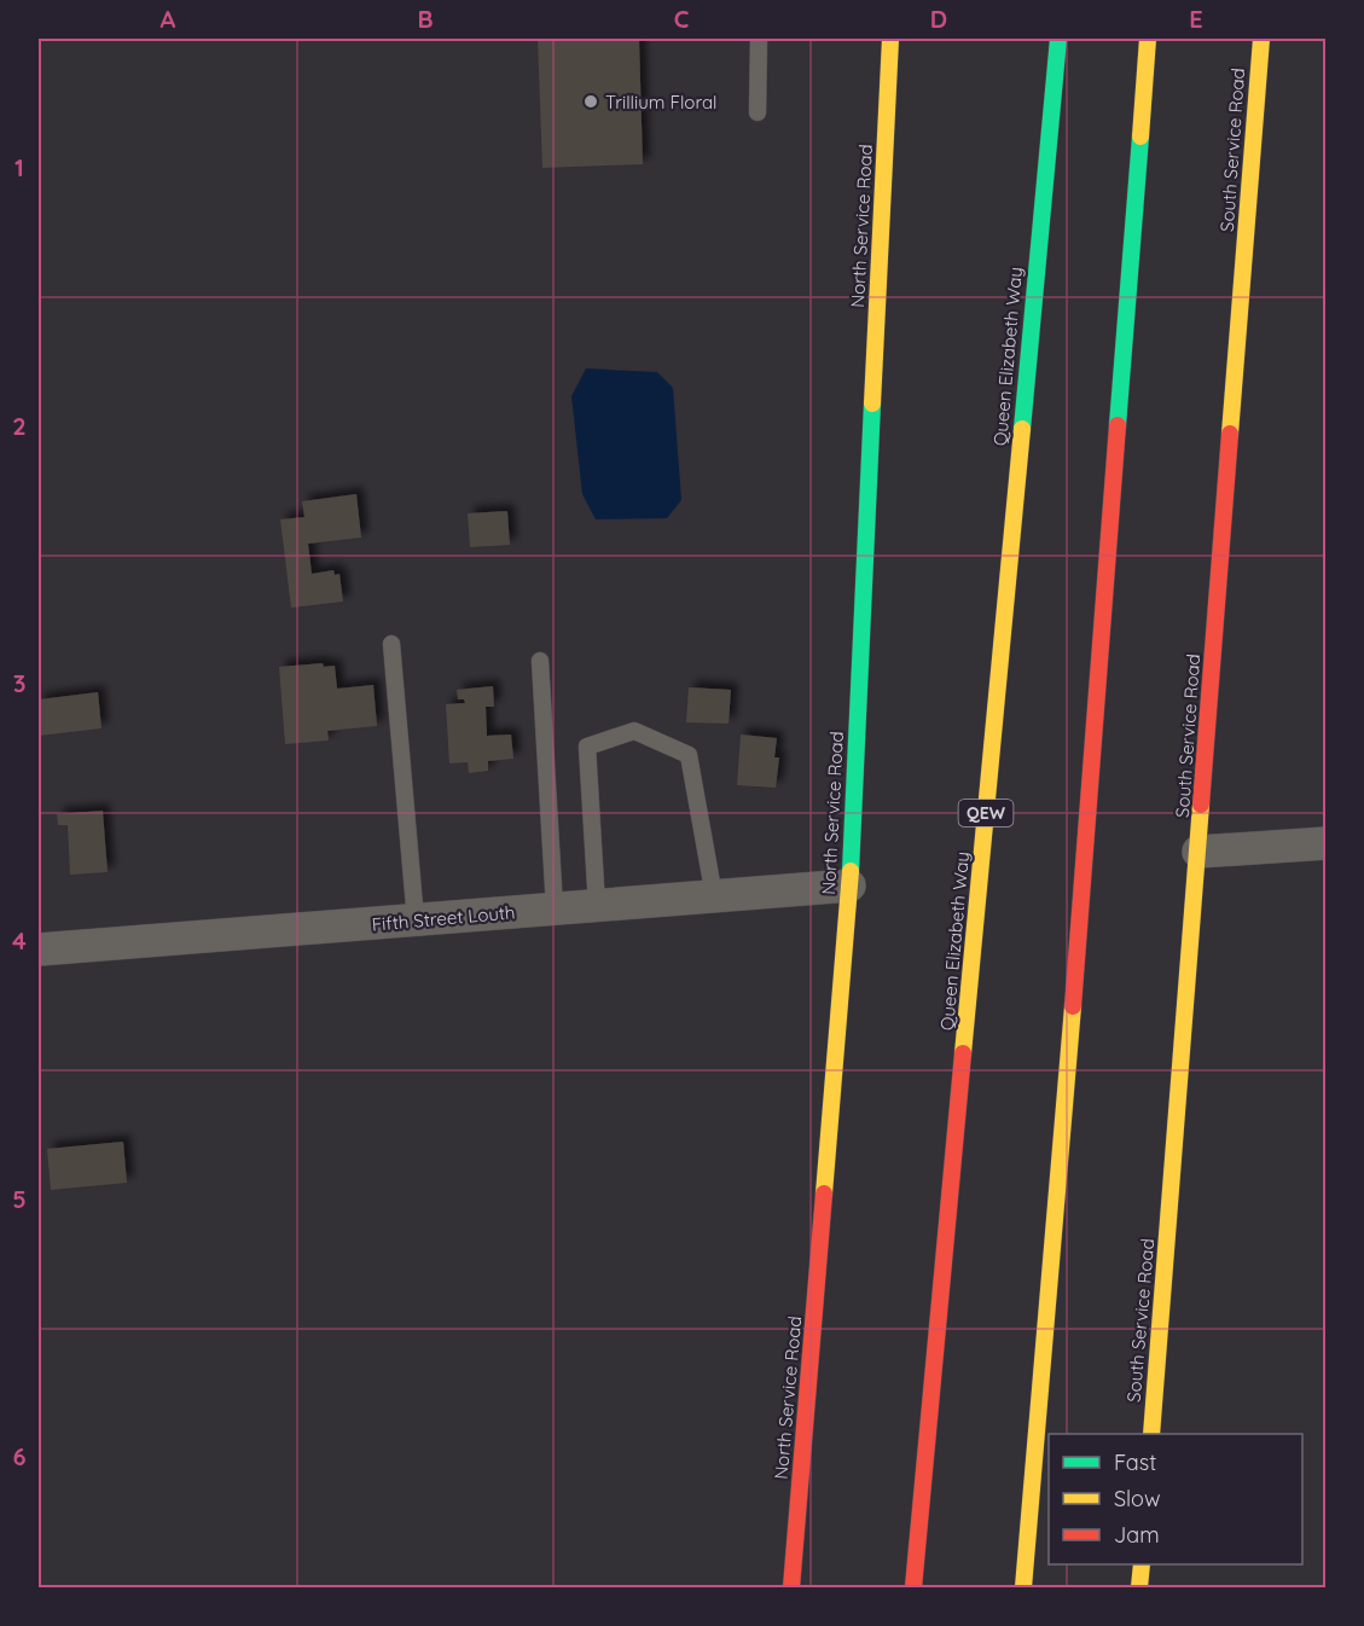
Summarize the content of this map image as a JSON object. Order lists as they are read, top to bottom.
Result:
{
  "streets": {
    "main road": [
      "South Service Road",
      "North Service Road",
      "Queen Elizabeth Way",
      "QEW"
    ],
    "street": ["Fifth Street Louth"]
  },
  "crossings": [
    ["North Service Road", "Fifth Street Louth"]
  ],
  "places": ["Trillium Floral"],
  "legend": ["Fast", "Slow", "Jam"],
  "grid": {
    "columns": [
      "A",
      "B",
      "C",
      "D",
      "E"
    ],
    "rows": [
      "1",
      "2",
      "3",
      "4",
      "5",
      "6"
    ]
  }
}
